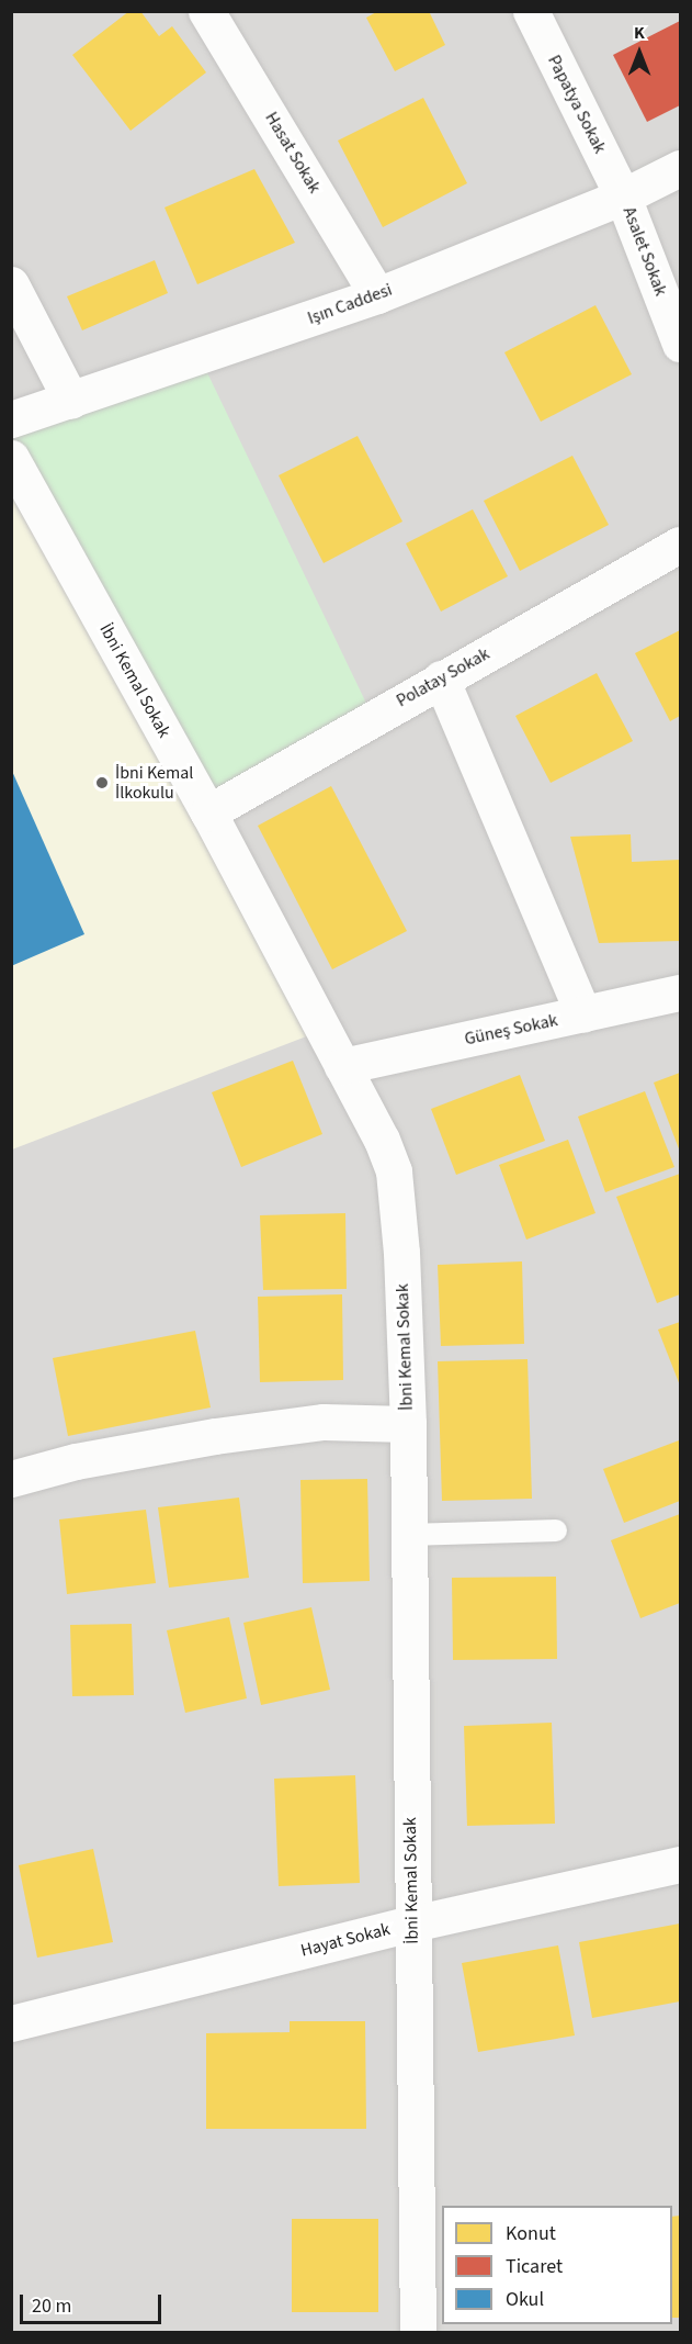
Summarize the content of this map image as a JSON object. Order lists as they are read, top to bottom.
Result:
{
  "streets": {
    "street": [
      "Papatya Sokak",
      "Hasat Sokak",
      "Asalet Sokak",
      "Işın Caddesi",
      "Polatay Sokak",
      "İbni Kemal Sokak",
      "Güneş Sokak",
      "Hayat Sokak"
    ]
  },
  "crossings": [
    ["Papatya Sokak", "Asalet Sokak"],
    ["Papatya Sokak", "Işın Caddesi"],
    ["Hasat Sokak", "Işın Caddesi"],
    ["Asalet Sokak", "Işın Caddesi"],
    ["Polatay Sokak", "İbni Kemal Sokak"],
    ["İbni Kemal Sokak", "Güneş Sokak"],
    ["İbni Kemal Sokak", "Hayat Sokak"]
  ],
  "places": ["İbni Kemal İlkokulu"],
  "legend": ["Konut", "Ticaret", "Okul"],
  "scale_bar": "20 m",
  "north": "top"
}
